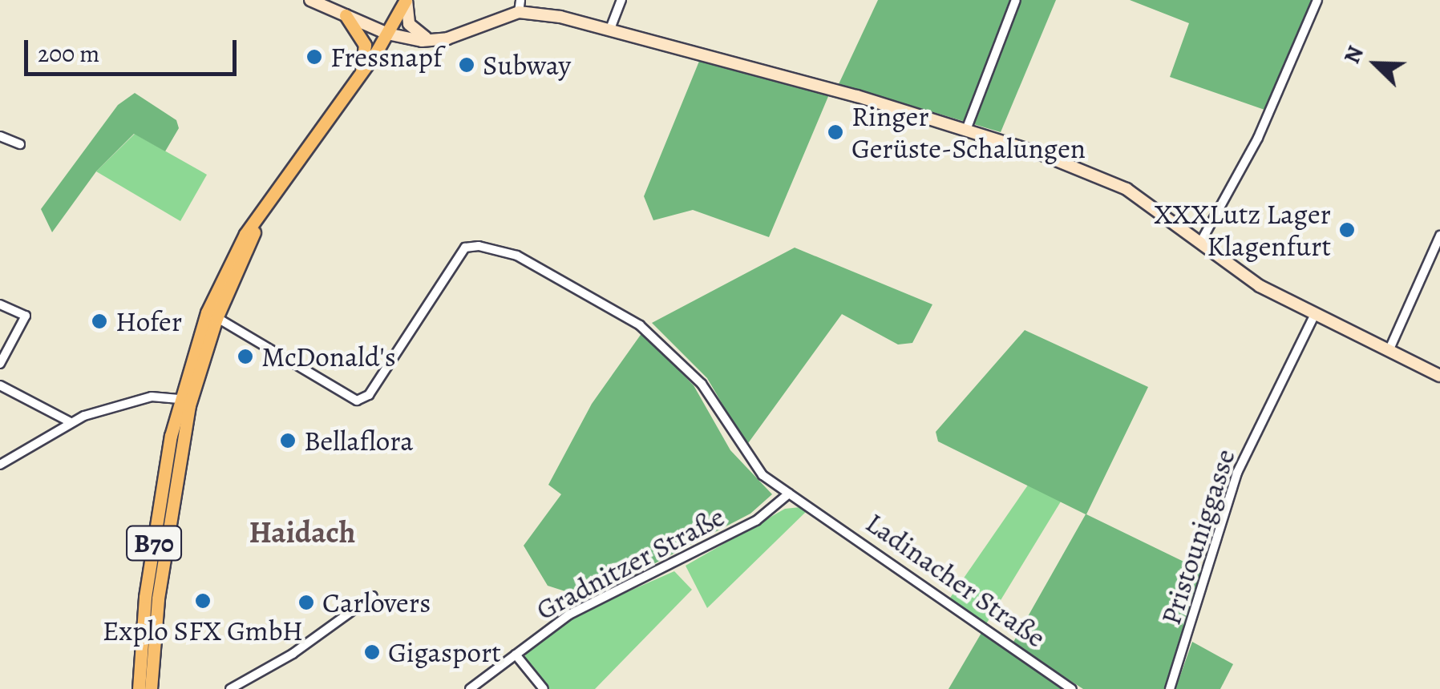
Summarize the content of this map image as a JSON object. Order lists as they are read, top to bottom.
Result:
{
  "streets": {
    "main road": ["B70"],
    "street": ["Pristouniggasse", "Gradnitzer Straße", "Ladinacher Straße"]
  },
  "crossings": [
    ["Gradnitzer Straße", "Ladinacher Straße"]
  ],
  "districts": ["Haidach"],
  "places": [
    "Fressnapf",
    "Subway",
    "Ringer Gerüste-Schalungen",
    "XXXLutz Lager Klagenfurt",
    "Hofer",
    "McDonald's",
    "Bellaflora",
    "Explo SFX GmbH",
    "Carlovers",
    "Gigasport"
  ],
  "scale_bar": "200 m",
  "north": "top left"
}
